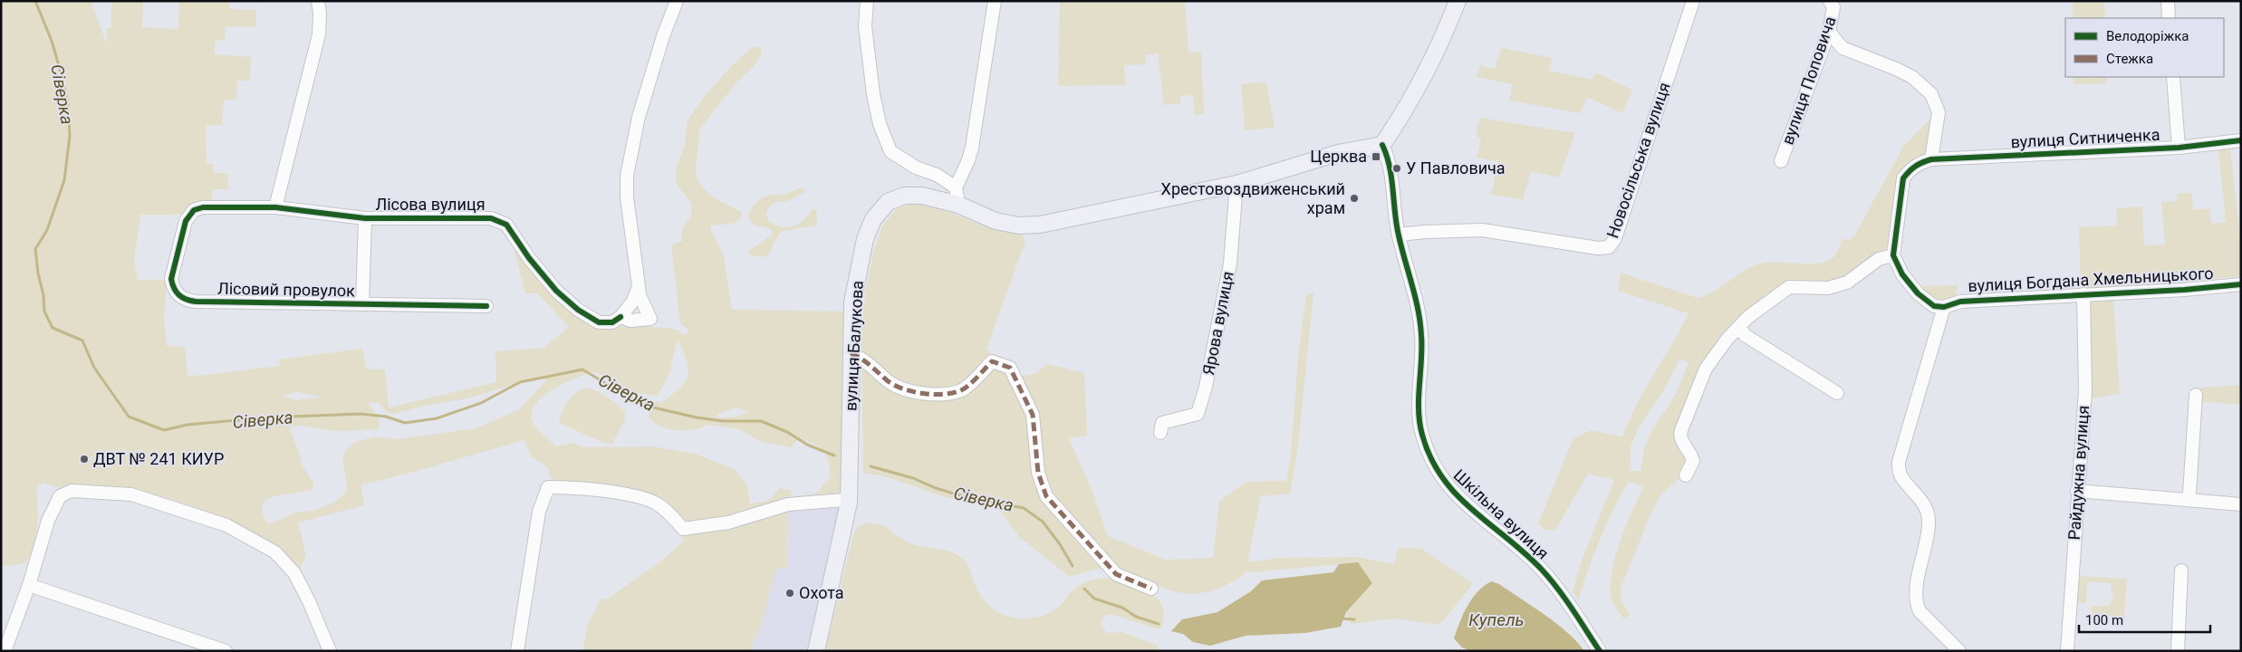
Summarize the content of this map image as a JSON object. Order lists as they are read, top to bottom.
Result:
{
  "streets": {
    "main road": ["вулиця Балукова"],
    "street": [
      "вулиця Поповича",
      "вулиця Ситниченка",
      "Новосільська вулиця",
      "Лісова вулиця",
      "вулиця Богдана Хмельницького",
      "Лісовий провулок",
      "Ярова вулиця",
      "Райдужна вулиця",
      "Шкільна вулиця"
    ]
  },
  "crossings": [
    ["Новосільська вулиця", "Шкільна вулиця"],
    ["Лісова вулиця", "Лісовий провулок"],
    ["вулиця Богдана Хмельницького", "Райдужна вулиця"],
    ["Ярова вулиця", "вулиця Балукова"],
    ["вулиця Балукова", "Шкільна вулиця"]
  ],
  "water": ["Сіверка", "Купель"],
  "places": {
    "transit": ["Церква"],
    "other": [
      "У Павловича",
      "Хрестовоздвиженський храм",
      "ДВТ № 241 КИУР",
      "Охота"
    ]
  },
  "legend": ["Велодоріжка", "Стежка"],
  "scale_bar": "100 m"
}
